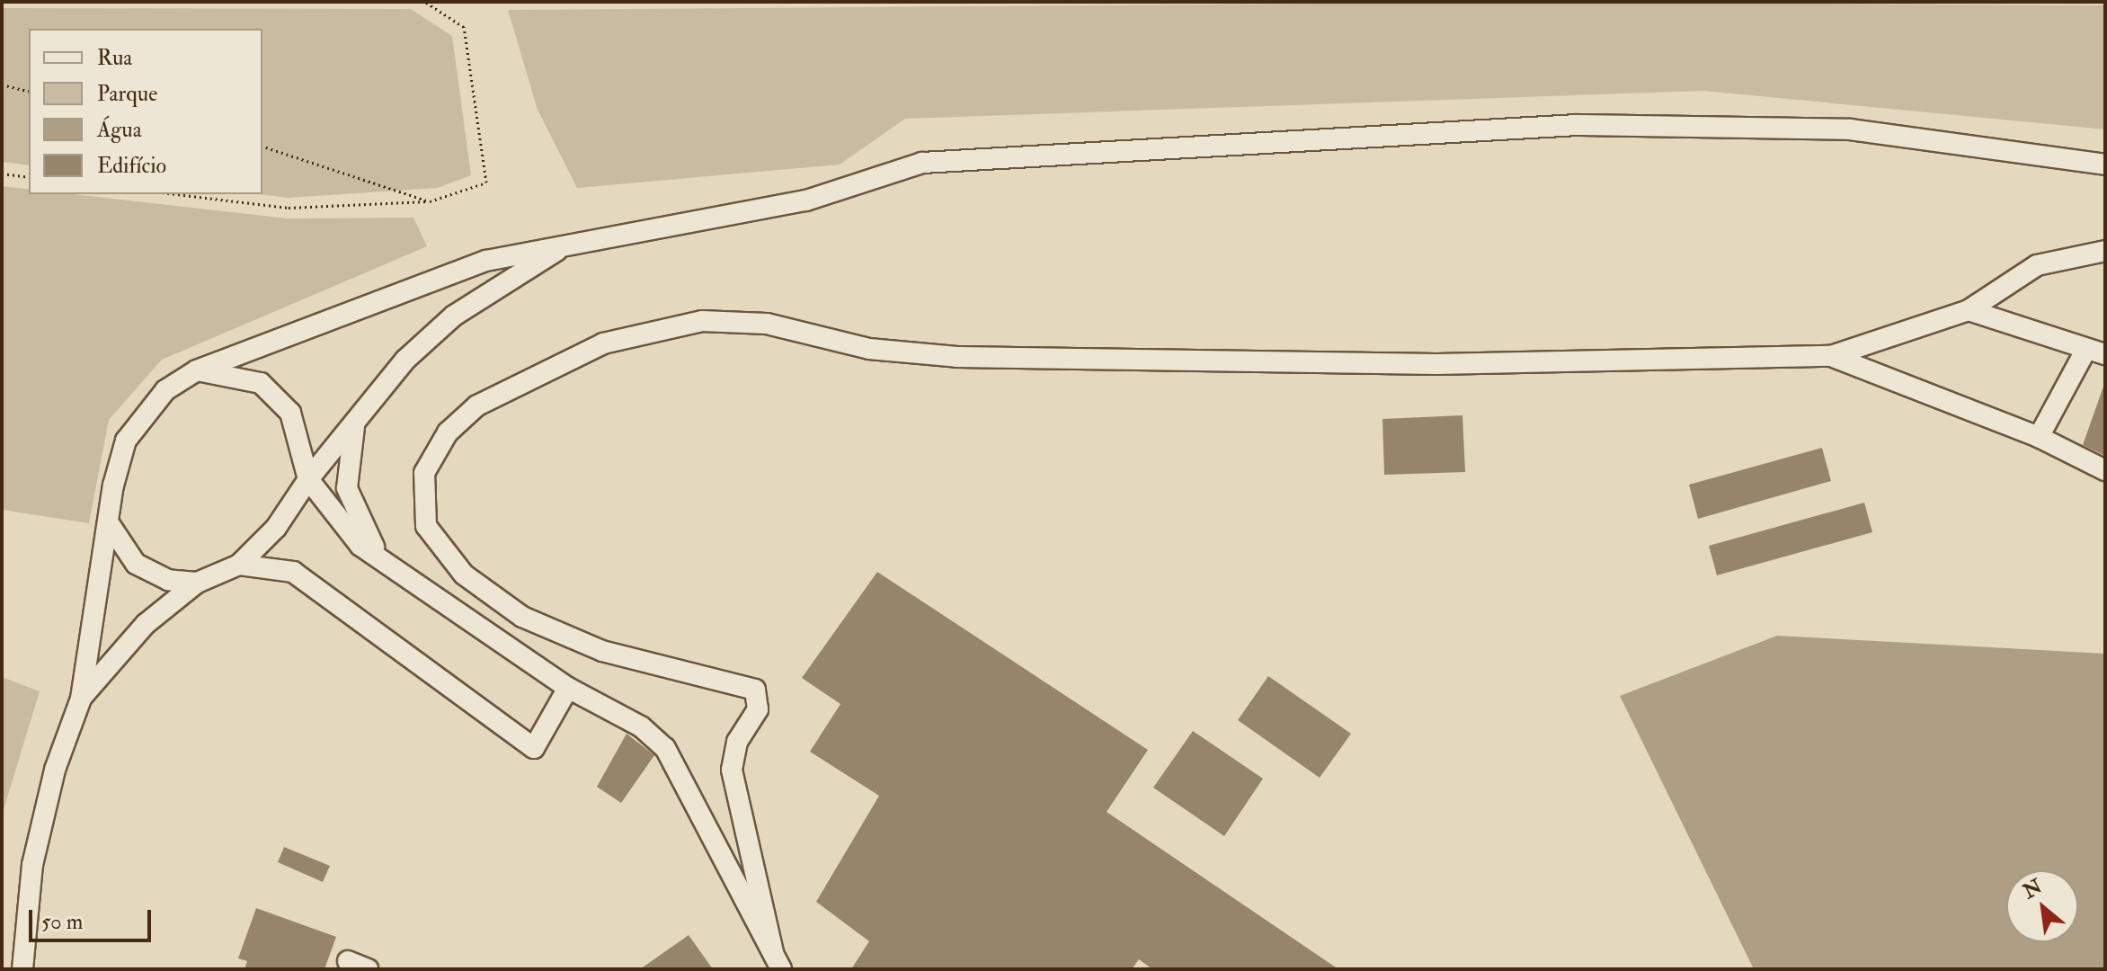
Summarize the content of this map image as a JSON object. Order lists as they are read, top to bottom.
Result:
{
  "legend": [
    "Rua",
    "Parque",
    "Água",
    "Edifício"
  ],
  "scale_bar": "50 m",
  "north": "top left"
}
